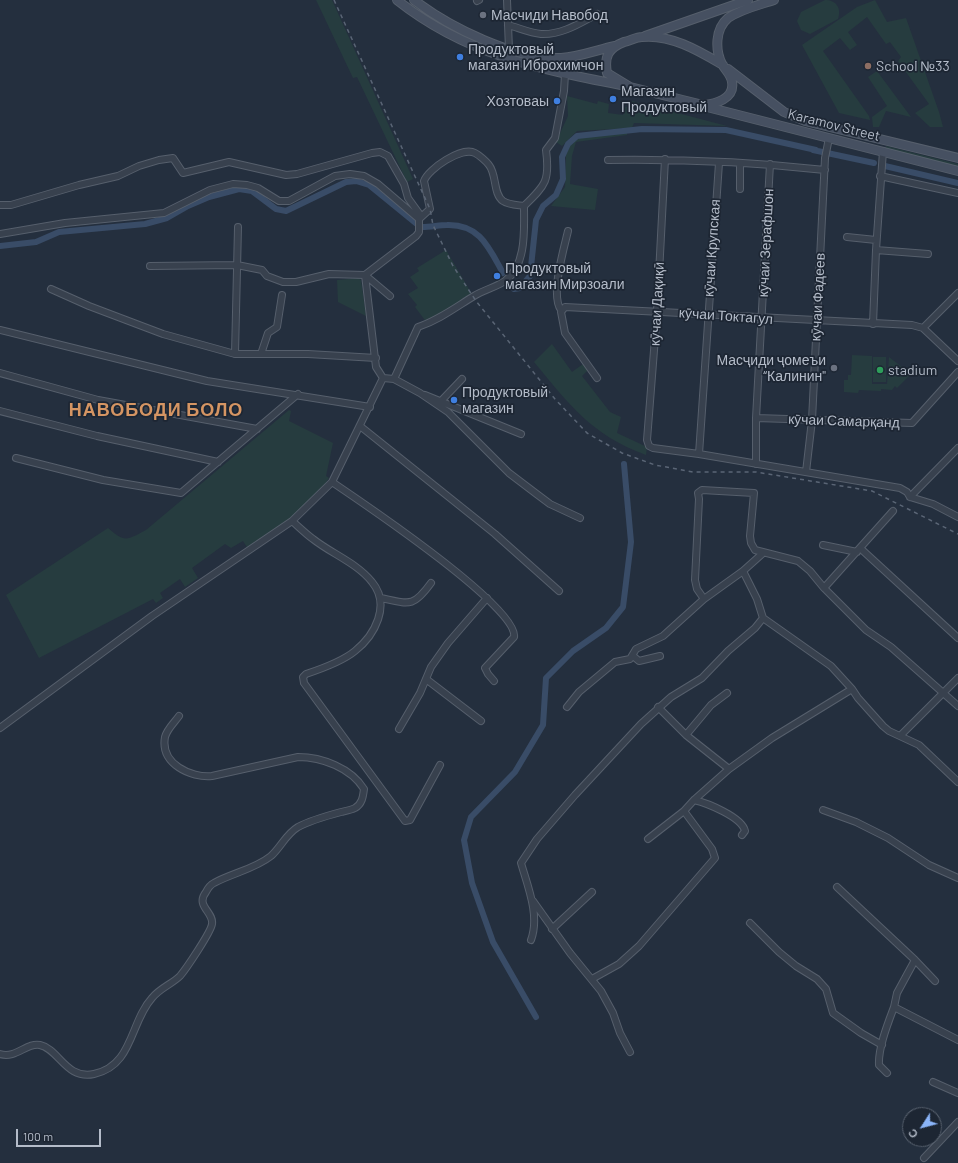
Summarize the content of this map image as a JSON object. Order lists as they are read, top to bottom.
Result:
{
  "streets": {
    "main road": ["Karamov Street"],
    "street": [
      "кӯчаи Зерафшон",
      "кӯчаи Крупская",
      "кӯчаи Фадеев",
      "кӯчаи Дақиқӣ",
      "кӯчаи Токтагул",
      "кӯчаи Самарқанд"
    ]
  },
  "crossings": [
    ["Karamov Street", "кӯчаи Фадеев"],
    ["кӯчаи Зерафшон", "кӯчаи Токтагул"],
    ["кӯчаи Зерафшон", "кӯчаи Самарқанд"],
    ["кӯчаи Крупская", "кӯчаи Дақиқӣ"],
    ["кӯчаи Крупская", "кӯчаи Токтагул"],
    ["кӯчаи Фадеев", "кӯчаи Токтагул"],
    ["кӯчаи Фадеев", "кӯчаи Самарқанд"],
    ["кӯчаи Дақиқӣ", "кӯчаи Токтагул"]
  ],
  "districts": ["НАВОБОДИ БОЛО"],
  "places": [
    "Масчиди Навобод",
    "Продуктовый магазин Иброхимчон",
    "School №33",
    "Магазин Продуктовый",
    "Хозтоваы",
    "Продуктовый магазин Мирзоали",
    "Масҷиди ҷомеъи “Калинин\"",
    "stadium",
    "Продуктовый магазин"
  ],
  "scale_bar": "100 m",
  "north": "bottom left"
}
